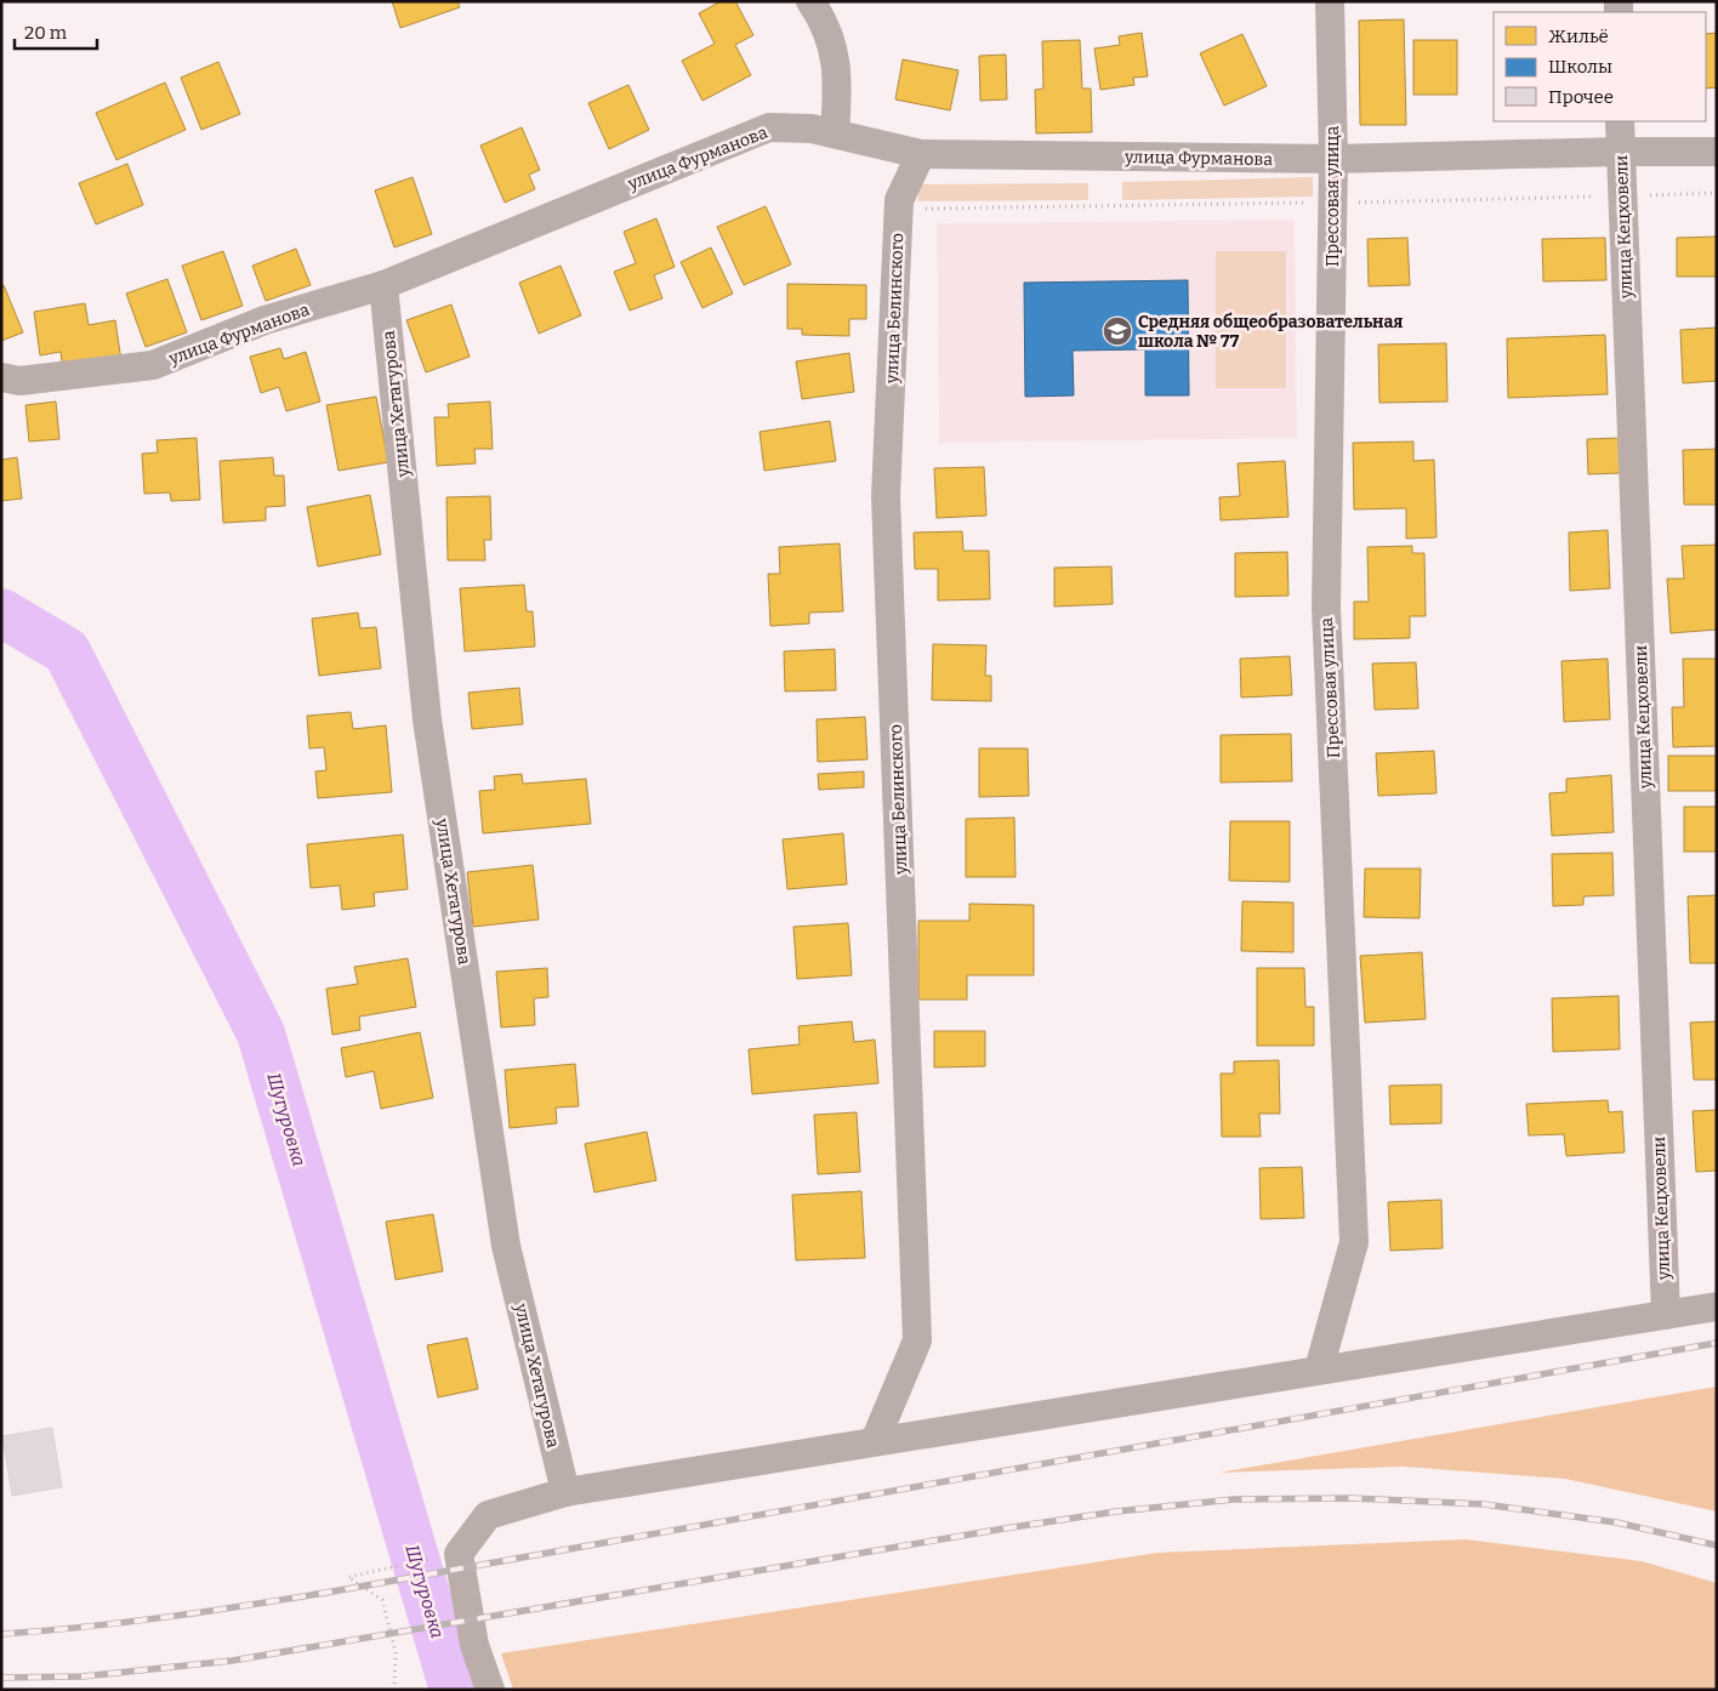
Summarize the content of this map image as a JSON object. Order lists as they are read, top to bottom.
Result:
{
  "streets": {
    "street": [
      "улица Фурманова",
      "Прессовая улица",
      "улица Кецховели",
      "улица Белинского",
      "улица Хетагурова"
    ]
  },
  "crossings": [
    ["улица Фурманова", "Прессовая улица"],
    ["улица Фурманова", "улица Кецховели"],
    ["улица Фурманова", "улица Белинского"],
    ["улица Фурманова", "улица Хетагурова"]
  ],
  "water": ["Шугуровка"],
  "places": {
    "school or university": ["Средняя общеобразовательная школа № 77"]
  },
  "legend": ["Жильё", "Школы", "Прочее"],
  "scale_bar": "20 m"
}
